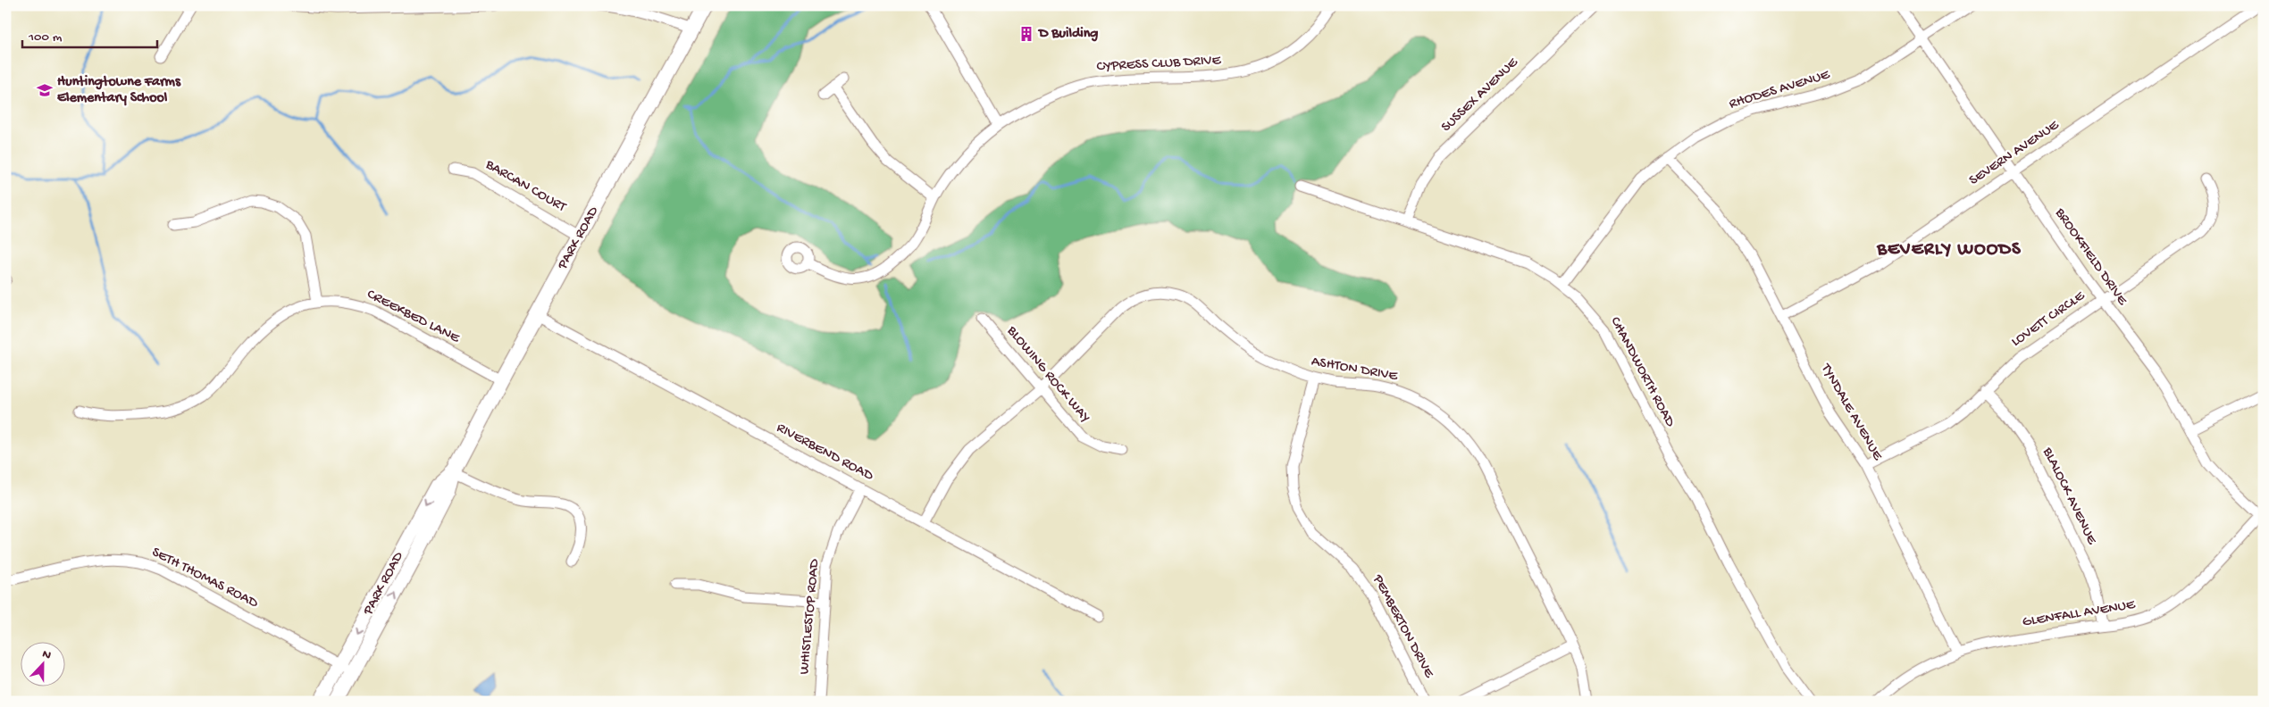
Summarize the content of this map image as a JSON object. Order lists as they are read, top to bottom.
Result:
{
  "streets": {
    "main road": ["PARK ROAD"],
    "street": [
      "CYPRESS CLUB DRIVE",
      "RHODES AVENUE",
      "SUSSEX AVENUE",
      "SEVERN AVENUE",
      "BARCAN COURT",
      "BROOKFIELD DRIVE",
      "CREEKBED LANE",
      "LOVETT CIRCLE",
      "ASHTON DRIVE",
      "CHANDWORTH ROAD",
      "BLOWING ROCK WAY",
      "TYNDALE AVENUE",
      "RIVERBEND ROAD",
      "BLALOCK AVENUE",
      "SETH THOMAS ROAD",
      "GLENFALL AVENUE",
      "WHISTLESTOP ROAD",
      "PEMBERTON DRIVE"
    ]
  },
  "crossings": [
    ["RHODES AVENUE", "BROOKFIELD DRIVE"],
    ["RHODES AVENUE", "CHANDWORTH ROAD"],
    ["RHODES AVENUE", "TYNDALE AVENUE"],
    ["SUSSEX AVENUE", "CHANDWORTH ROAD"],
    ["SEVERN AVENUE", "BROOKFIELD DRIVE"],
    ["SEVERN AVENUE", "TYNDALE AVENUE"],
    ["BARCAN COURT", "PARK ROAD"],
    ["PARK ROAD", "CREEKBED LANE"],
    ["PARK ROAD", "RIVERBEND ROAD"],
    ["PARK ROAD", "SETH THOMAS ROAD"],
    ["BROOKFIELD DRIVE", "LOVETT CIRCLE"],
    ["BROOKFIELD DRIVE", "GLENFALL AVENUE"],
    ["LOVETT CIRCLE", "TYNDALE AVENUE"],
    ["LOVETT CIRCLE", "BLALOCK AVENUE"],
    ["ASHTON DRIVE", "BLOWING ROCK WAY"],
    ["ASHTON DRIVE", "RIVERBEND ROAD"],
    ["ASHTON DRIVE", "PEMBERTON DRIVE"],
    ["TYNDALE AVENUE", "GLENFALL AVENUE"],
    ["RIVERBEND ROAD", "WHISTLESTOP ROAD"],
    ["BLALOCK AVENUE", "GLENFALL AVENUE"]
  ],
  "districts": ["BEVERLY WOODS"],
  "places": {
    "building": ["D Building"],
    "school or university": ["Huntingtowne Farms Elementary School"]
  },
  "scale_bar": "100 m",
  "north": "top"
}
